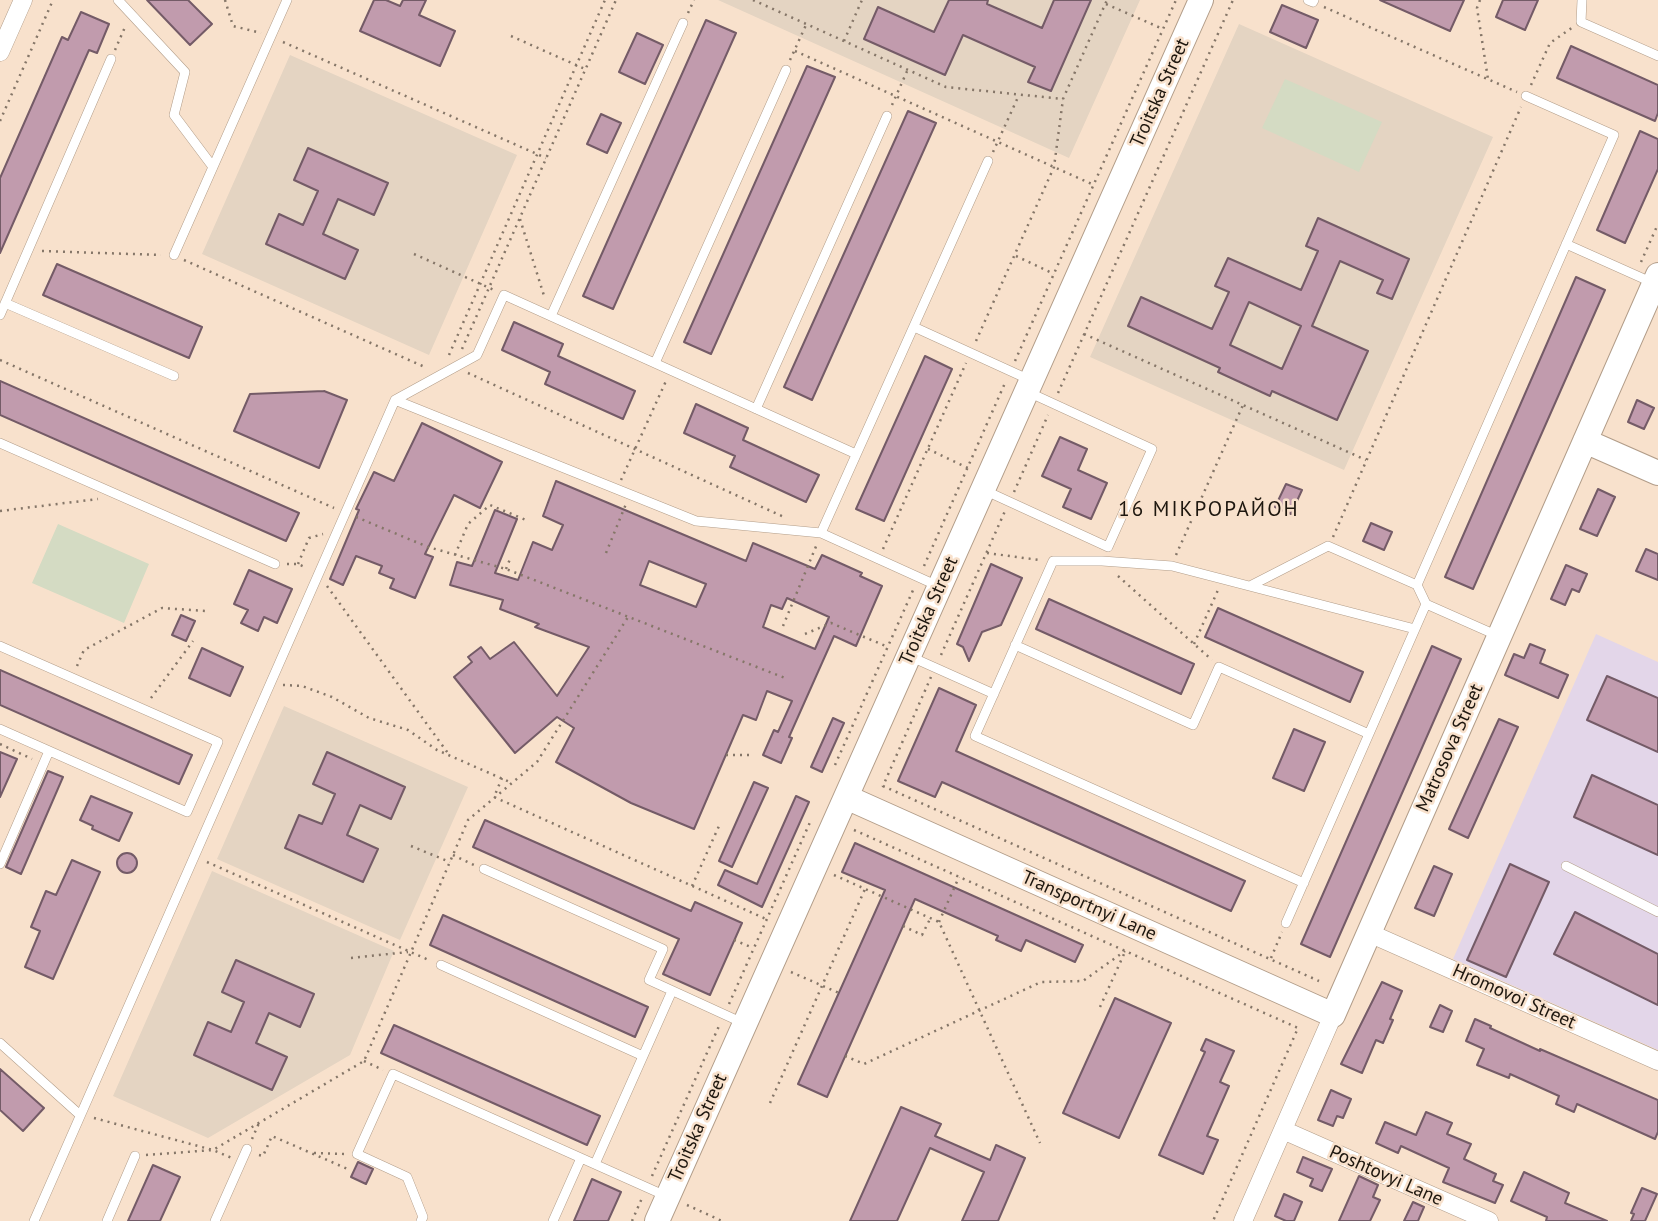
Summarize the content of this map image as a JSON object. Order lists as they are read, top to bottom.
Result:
{
  "streets": {
    "street": [
      "Troitska Street",
      "Matrosova Street",
      "Transportnyi Lane",
      "Hromovoi Street",
      "Poshtovyi Lane"
    ]
  },
  "crossings": [
    ["Troitska Street", "Transportnyi Lane"],
    ["Matrosova Street", "Transportnyi Lane"],
    ["Matrosova Street", "Hromovoi Street"],
    ["Matrosova Street", "Poshtovyi Lane"]
  ],
  "districts": ["16 МІКРОРАЙОН"]
}
